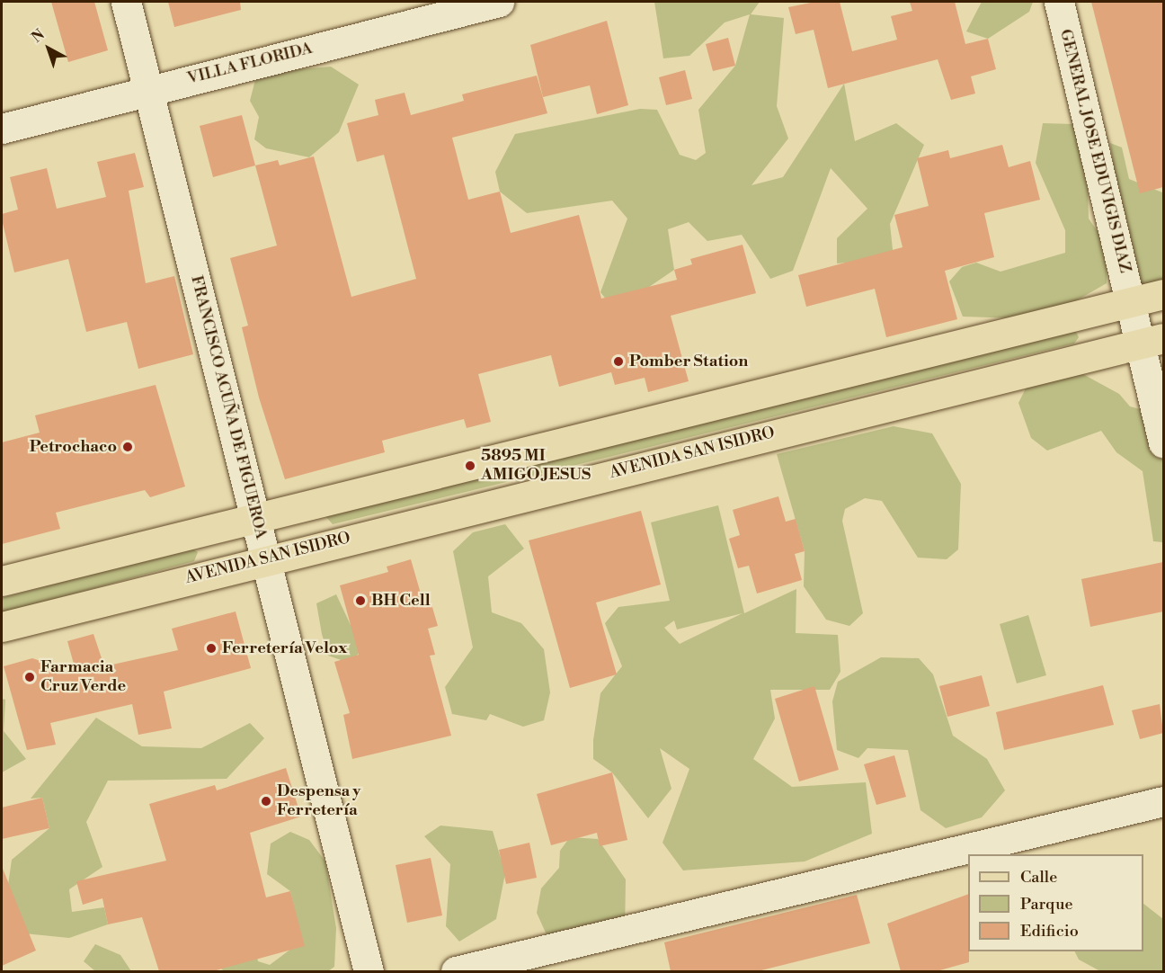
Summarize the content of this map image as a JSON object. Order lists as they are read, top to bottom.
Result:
{
  "streets": {
    "main road": ["AVENIDA SAN ISIDRO"],
    "street": ["VILLA FLORIDA", "GENERAL JOSE EDUVIGIS DIAZ", "FRANCISCO ACUÑA DE FIGUEROA"]
  },
  "crossings": [
    ["VILLA FLORIDA", "FRANCISCO ACUÑA DE FIGUEROA"],
    ["GENERAL JOSE EDUVIGIS DIAZ", "AVENIDA SAN ISIDRO"],
    ["FRANCISCO ACUÑA DE FIGUEROA", "AVENIDA SAN ISIDRO"]
  ],
  "places": [
    "Pomber Station",
    "Petrochaco",
    "5895 MI AMIGO JESUS",
    "BH Cell",
    "Ferretería Velox",
    "Farmacia Cruz Verde",
    "Despensa y Ferretería"
  ],
  "legend": ["Calle", "Parque", "Edificio"],
  "north": "top left"
}
